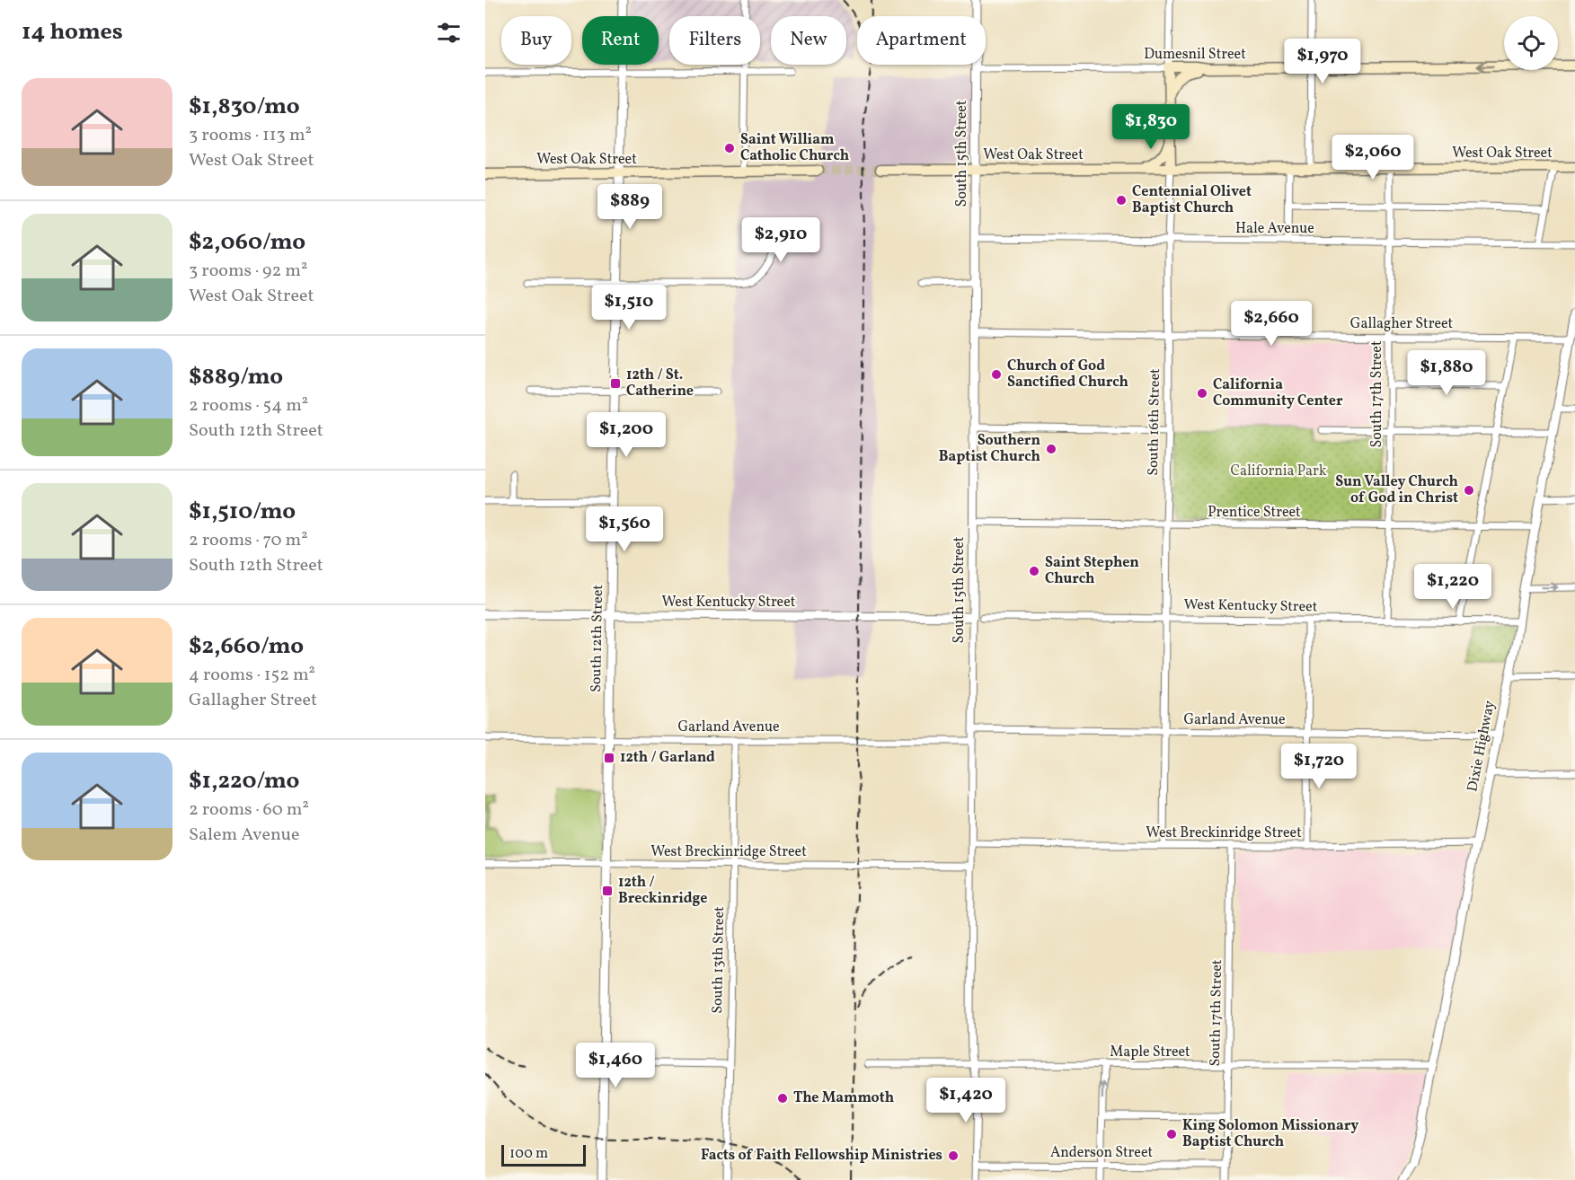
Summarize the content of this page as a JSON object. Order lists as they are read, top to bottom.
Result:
{
  "streets": {
    "main road": ["Dumesnil Street", "West Oak Street", "South 16th Street"],
    "street": [
      "South 15th Street",
      "Hale Avenue",
      "Gallagher Street",
      "South 17th Street",
      "Prentice Street",
      "West Kentucky Street",
      "South 12th Street",
      "Garland Avenue",
      "Dixie Highway",
      "West Breckinridge Street",
      "South 13th Street",
      "Maple Street",
      "Anderson Street"
    ]
  },
  "crossings": [
    ["Dumesnil Street", "South 15th Street"],
    ["Dumesnil Street", "South 16th Street"],
    ["South 15th Street", "West Oak Street"],
    ["South 15th Street", "Hale Avenue"],
    ["South 15th Street", "Gallagher Street"],
    ["South 15th Street", "Prentice Street"],
    ["South 15th Street", "West Kentucky Street"],
    ["South 15th Street", "Garland Avenue"],
    ["South 15th Street", "West Breckinridge Street"],
    ["South 15th Street", "Maple Street"],
    ["South 15th Street", "Anderson Street"],
    ["West Oak Street", "South 17th Street"],
    ["West Oak Street", "South 16th Street"],
    ["West Oak Street", "South 12th Street"],
    ["Hale Avenue", "South 17th Street"],
    ["Hale Avenue", "South 16th Street"],
    ["Gallagher Street", "South 17th Street"],
    ["Gallagher Street", "South 16th Street"],
    ["Gallagher Street", "Dixie Highway"],
    ["South 17th Street", "Prentice Street"],
    ["South 17th Street", "West Kentucky Street"],
    ["South 17th Street", "West Breckinridge Street"],
    ["South 17th Street", "Maple Street"],
    ["South 17th Street", "Anderson Street"],
    ["South 16th Street", "Prentice Street"],
    ["South 16th Street", "West Kentucky Street"],
    ["South 16th Street", "Garland Avenue"],
    ["South 16th Street", "West Breckinridge Street"],
    ["Prentice Street", "Dixie Highway"],
    ["West Kentucky Street", "South 12th Street"],
    ["West Kentucky Street", "Dixie Highway"],
    ["South 12th Street", "Garland Avenue"],
    ["South 12th Street", "West Breckinridge Street"],
    ["Garland Avenue", "Dixie Highway"],
    ["Garland Avenue", "South 13th Street"],
    ["Dixie Highway", "West Breckinridge Street"],
    ["Dixie Highway", "Maple Street"],
    ["West Breckinridge Street", "South 13th Street"]
  ],
  "one_way": ["Dumesnil Street"],
  "parks": ["California Park"],
  "places": {
    "other": [
      "Saint William Catholic Church",
      "Centennial Olivet Baptist Church",
      "Church of God Sanctified Church",
      "California Community Center",
      "Southern Baptist Church",
      "Sun Valley Church of God in Christ",
      "Saint Stephen Church",
      "The Mammoth",
      "King Solomon Missionary Baptist Church",
      "Facts of Faith Fellowship Ministries"
    ],
    "transit": ["12th / St. Catherine", "12th / Garland", "12th / Breckinridge"]
  },
  "scale_bar": "100 m",
  "page": {
    "heading": "14 homes",
    "chip": [
      "Buy",
      "Rent",
      "Filters",
      "New",
      "Apartment"
    ],
    "price": [
      "$1,970",
      "$1,830",
      "$2,060",
      "$889",
      "$2,910",
      "$1,510",
      "$2,660",
      "$1,880",
      "$1,200",
      "$1,560",
      "$1,220",
      "$1,720",
      "$1,460",
      "$1,420"
    ],
    "list": [
      {
        "name": "$1,830/mo",
        "note": "3 rooms · 113 m² · West Oak Street"
      },
      {
        "name": "$2,060/mo",
        "note": "3 rooms · 92 m² · West Oak Street"
      },
      {
        "name": "$889/mo",
        "note": "2 rooms · 54 m² · South 12th Street"
      },
      {
        "name": "$1,510/mo",
        "note": "2 rooms · 70 m² · South 12th Street"
      },
      {
        "name": "$2,660/mo",
        "note": "4 rooms · 152 m² · Gallagher Street"
      },
      {
        "name": "$1,220/mo",
        "note": "2 rooms · 60 m² · Salem Avenue"
      }
    ],
    "scale": "100 m"
  }
}
